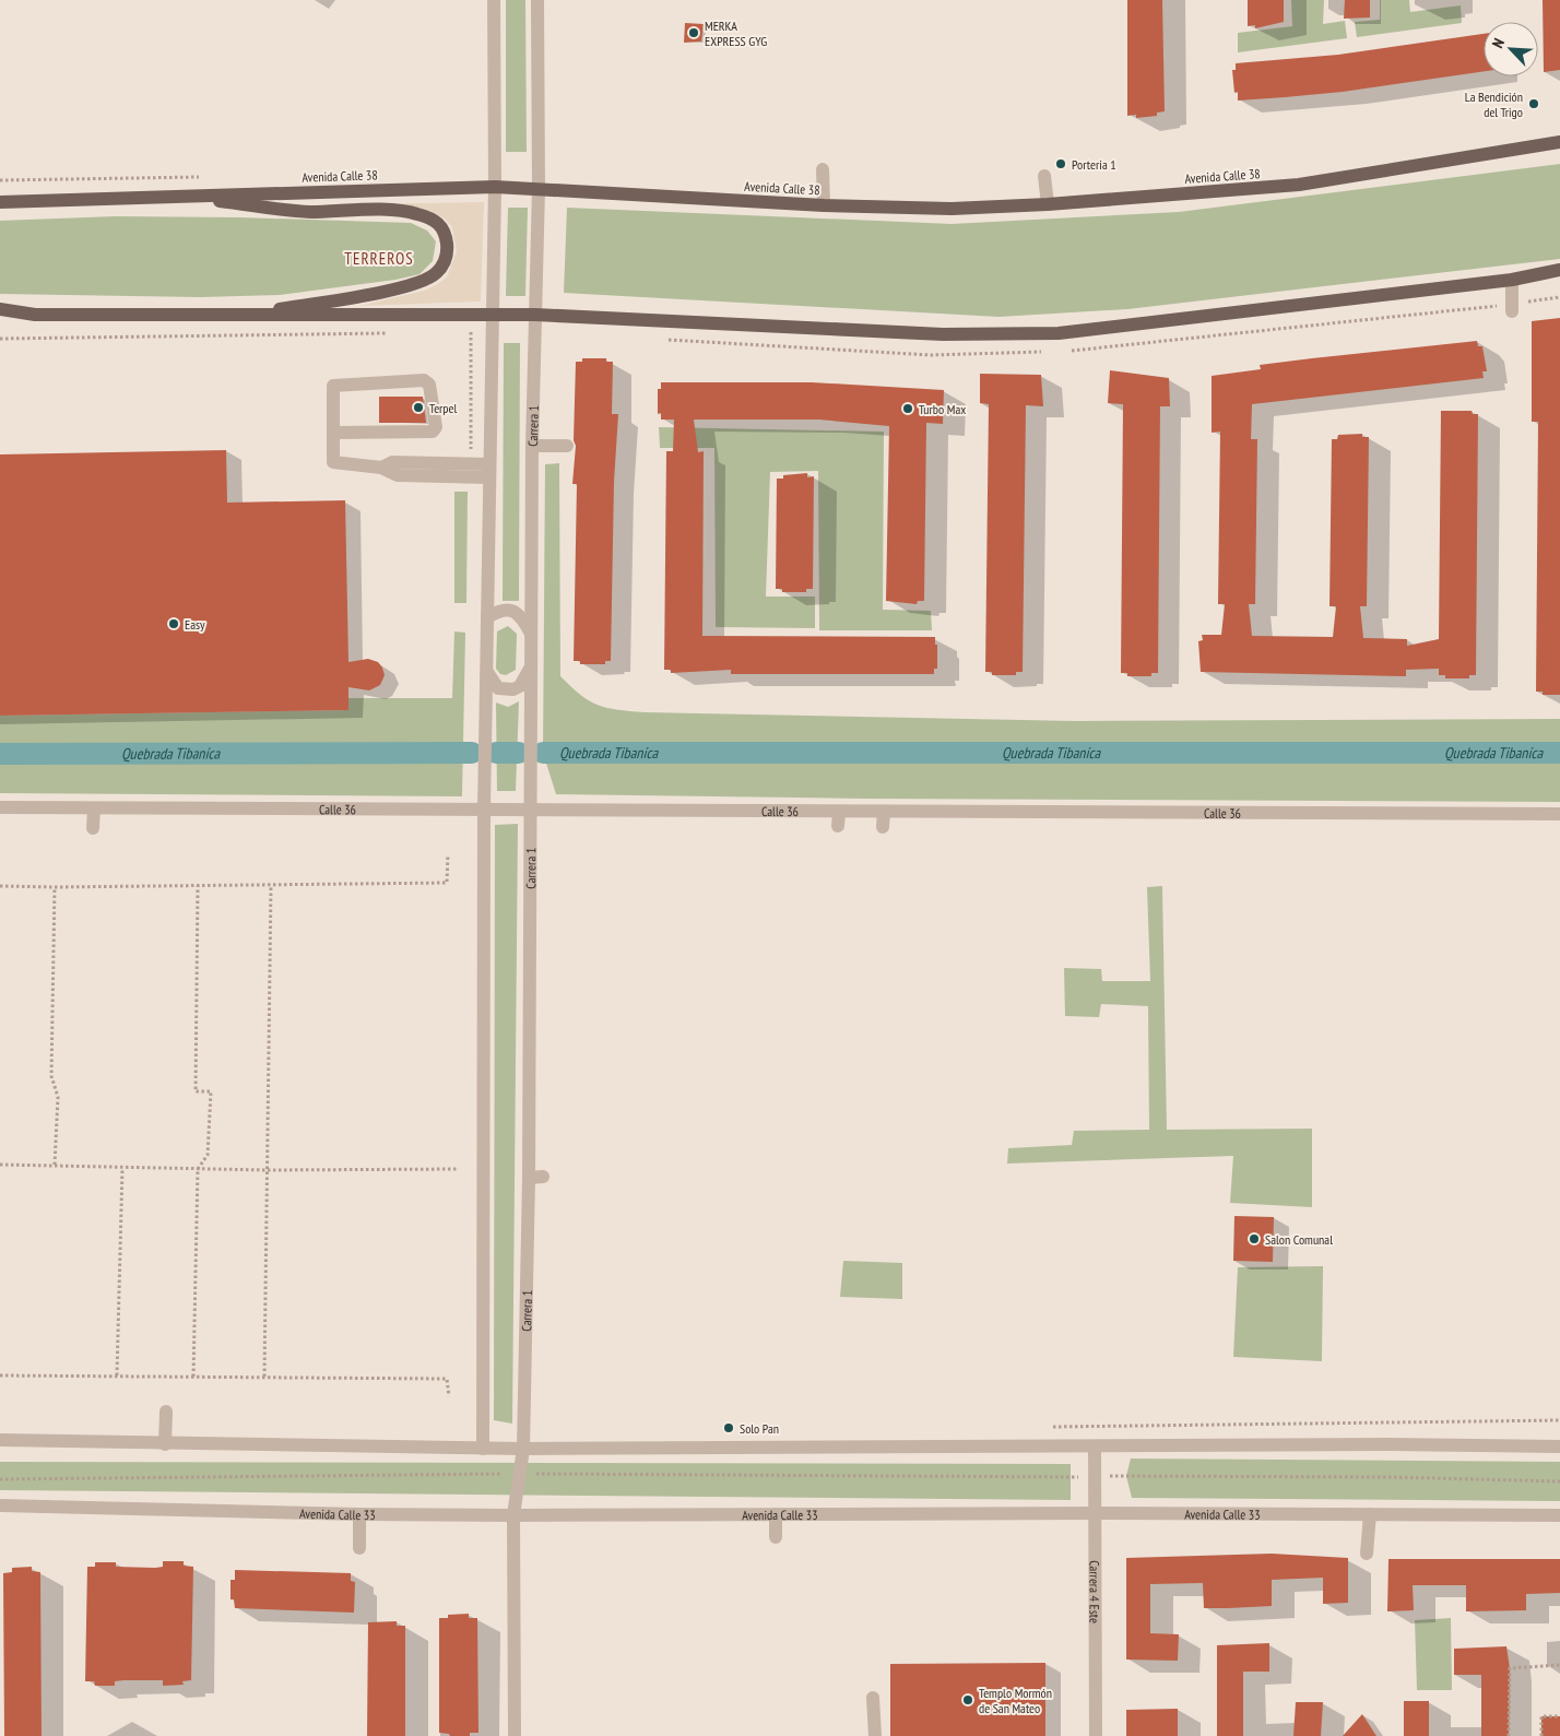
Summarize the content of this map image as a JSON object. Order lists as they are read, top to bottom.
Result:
{
  "streets": {
    "main road": ["Avenida Calle 38"],
    "street": [
      "Carrera 1",
      "Calle 36",
      "Avenida Calle 33",
      "Carrera 4 Este"
    ]
  },
  "crossings": [
    ["Avenida Calle 38", "Carrera 1"],
    ["Carrera 1", "Calle 36"],
    ["Carrera 1", "Avenida Calle 33"],
    ["Avenida Calle 33", "Carrera 4 Este"]
  ],
  "districts": ["TERREROS"],
  "water": ["Quebrada Tibaníca"],
  "places": [
    "MERKA EXPRESS GYG",
    "La Bendición del Trigo",
    "Porteria 1",
    "Terpel",
    "Turbo Max",
    "Easy",
    "Salon Comunal",
    "Solo Pan",
    "Templo Mormón de San Mateo"
  ],
  "north": "top left"
}
